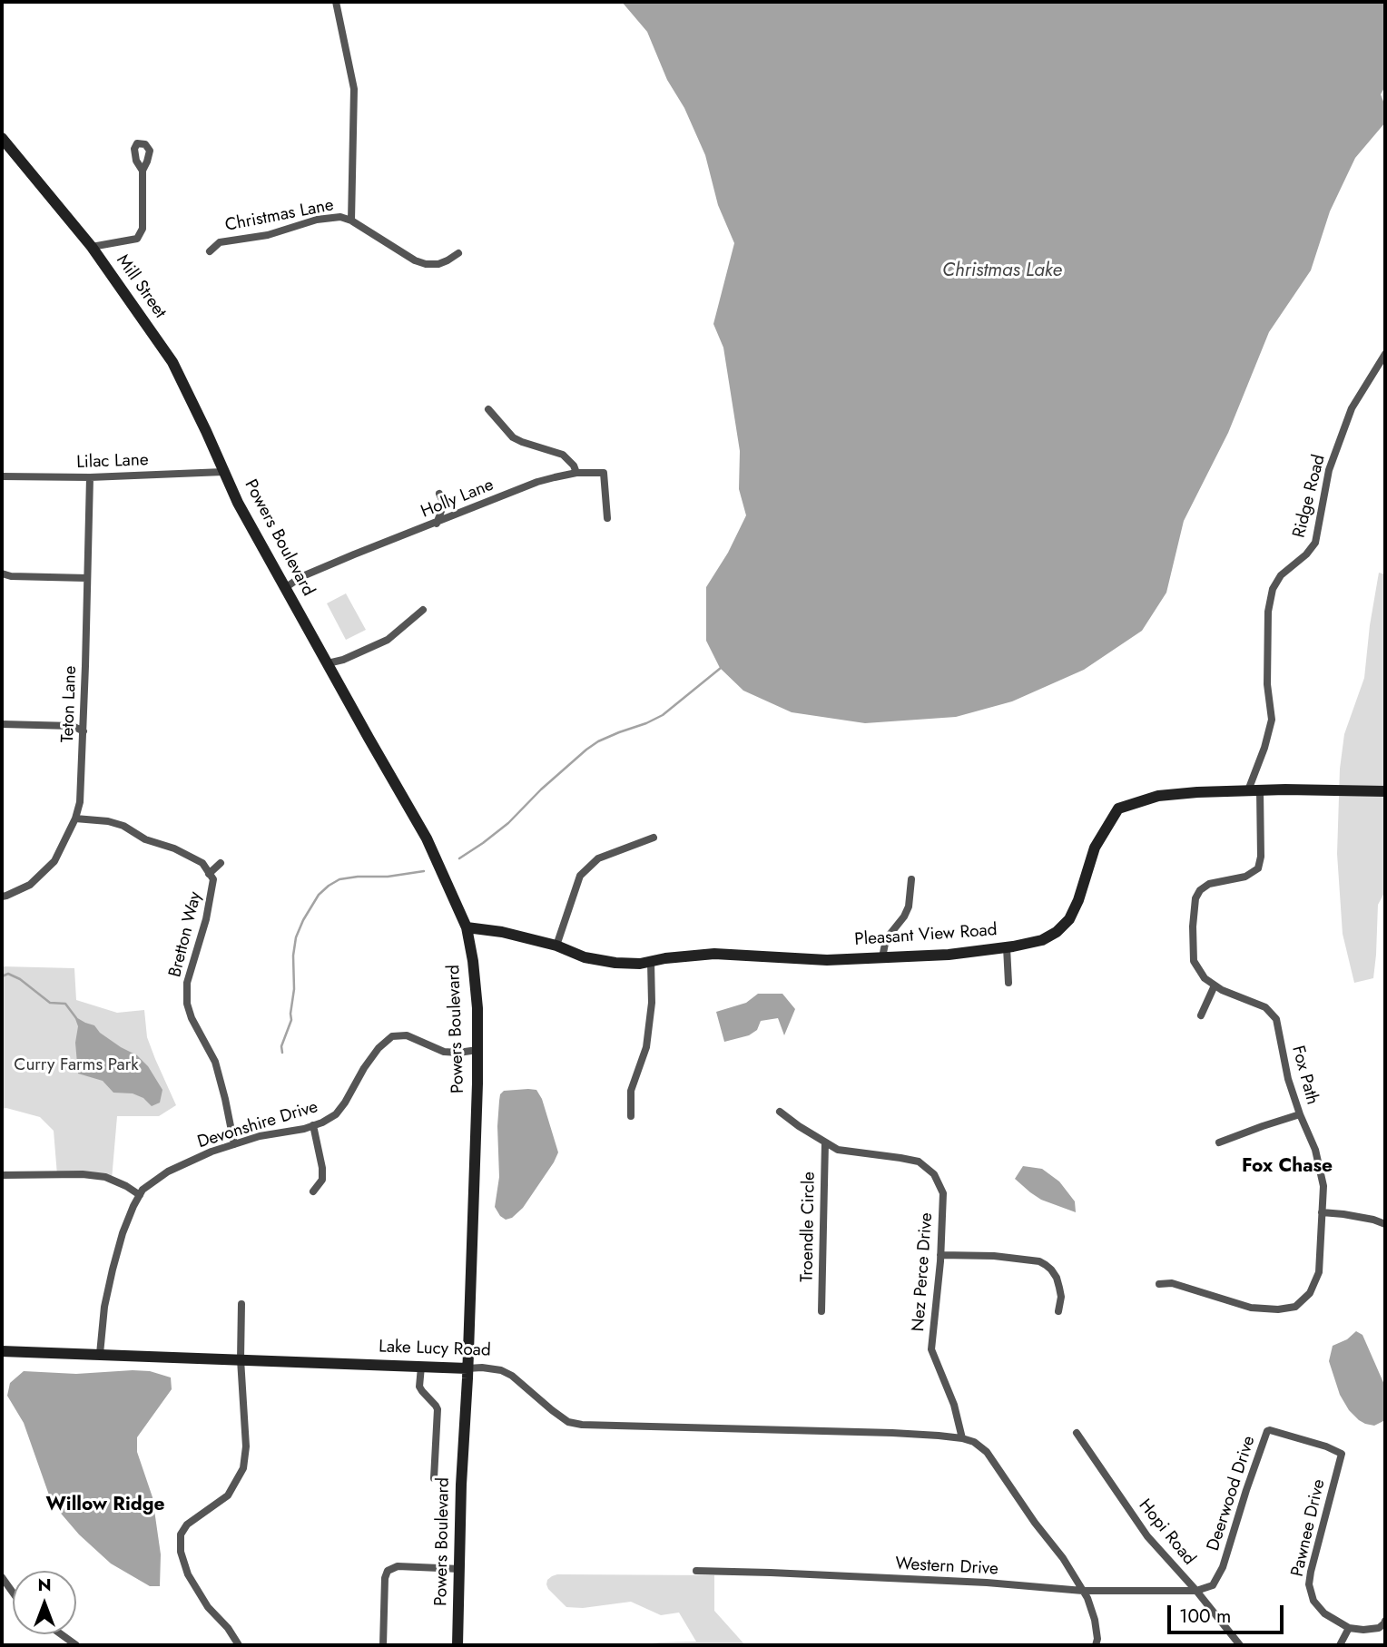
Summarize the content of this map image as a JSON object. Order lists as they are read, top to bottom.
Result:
{
  "streets": {
    "main road": [
      "Mill Street",
      "Powers Boulevard",
      "Pleasant View Road",
      "Lake Lucy Road"
    ],
    "street": [
      "Christmas Lane",
      "Lilac Lane",
      "Ridge Road",
      "Holly Lane",
      "Teton Lane",
      "Bretton Way",
      "Fox Path",
      "Devonshire Drive",
      "Troendle Circle",
      "Nez Perce Drive",
      "Deerwood Drive",
      "Pawnee Drive",
      "Hopi Road",
      "Western Drive"
    ]
  },
  "crossings": [
    ["Mill Street", "Lilac Lane"],
    ["Mill Street", "Powers Boulevard"],
    ["Lilac Lane", "Powers Boulevard"],
    ["Lilac Lane", "Teton Lane"],
    ["Ridge Road", "Pleasant View Road"],
    ["Ridge Road", "Fox Path"],
    ["Holly Lane", "Powers Boulevard"],
    ["Powers Boulevard", "Pleasant View Road"],
    ["Powers Boulevard", "Devonshire Drive"],
    ["Powers Boulevard", "Lake Lucy Road"],
    ["Teton Lane", "Bretton Way"],
    ["Bretton Way", "Devonshire Drive"],
    ["Pleasant View Road", "Fox Path"],
    ["Devonshire Drive", "Lake Lucy Road"],
    ["Troendle Circle", "Nez Perce Drive"],
    ["Nez Perce Drive", "Lake Lucy Road"],
    ["Deerwood Drive", "Pawnee Drive"],
    ["Deerwood Drive", "Hopi Road"],
    ["Deerwood Drive", "Western Drive"],
    ["Hopi Road", "Western Drive"]
  ],
  "districts": ["Fox Chase", "Willow Ridge"],
  "water": ["Christmas Lake"],
  "parks": ["Curry Farms Park"],
  "scale_bar": "100 m",
  "north": "top"
}
